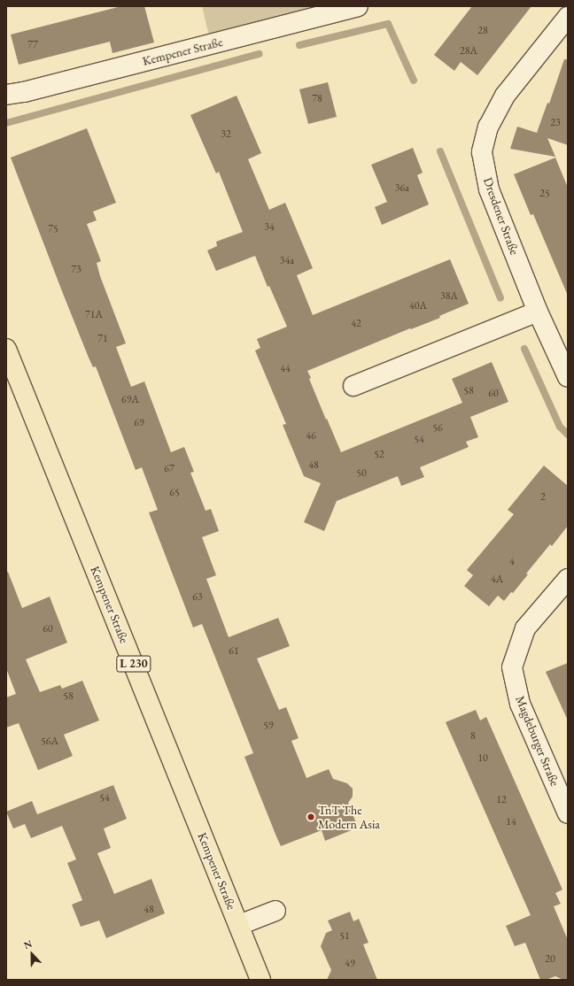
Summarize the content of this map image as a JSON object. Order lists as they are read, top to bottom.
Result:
{
  "streets": {
    "main road": ["Kempener Straße", "L 230"],
    "street": ["Dresdener Straße", "Magdeburger Straße"]
  },
  "places": ["TnT The Modern Asia"],
  "house_numbers": [
    "28",
    "77",
    "28A",
    "78",
    "23",
    "32",
    "36a",
    "25",
    "34",
    "75",
    "34a",
    "73",
    "38A",
    "40A",
    "71A",
    "42",
    "71",
    "44",
    "58",
    "60",
    "69A",
    "69",
    "56",
    "46",
    "54",
    "52",
    "48",
    "67",
    "50",
    "65",
    "2",
    "4",
    "4A",
    "63",
    "60",
    "61",
    "58",
    "59",
    "8",
    "56A",
    "10",
    "54",
    "12",
    "14",
    "48",
    "51",
    "20",
    "49"
  ],
  "north": "top"
}
